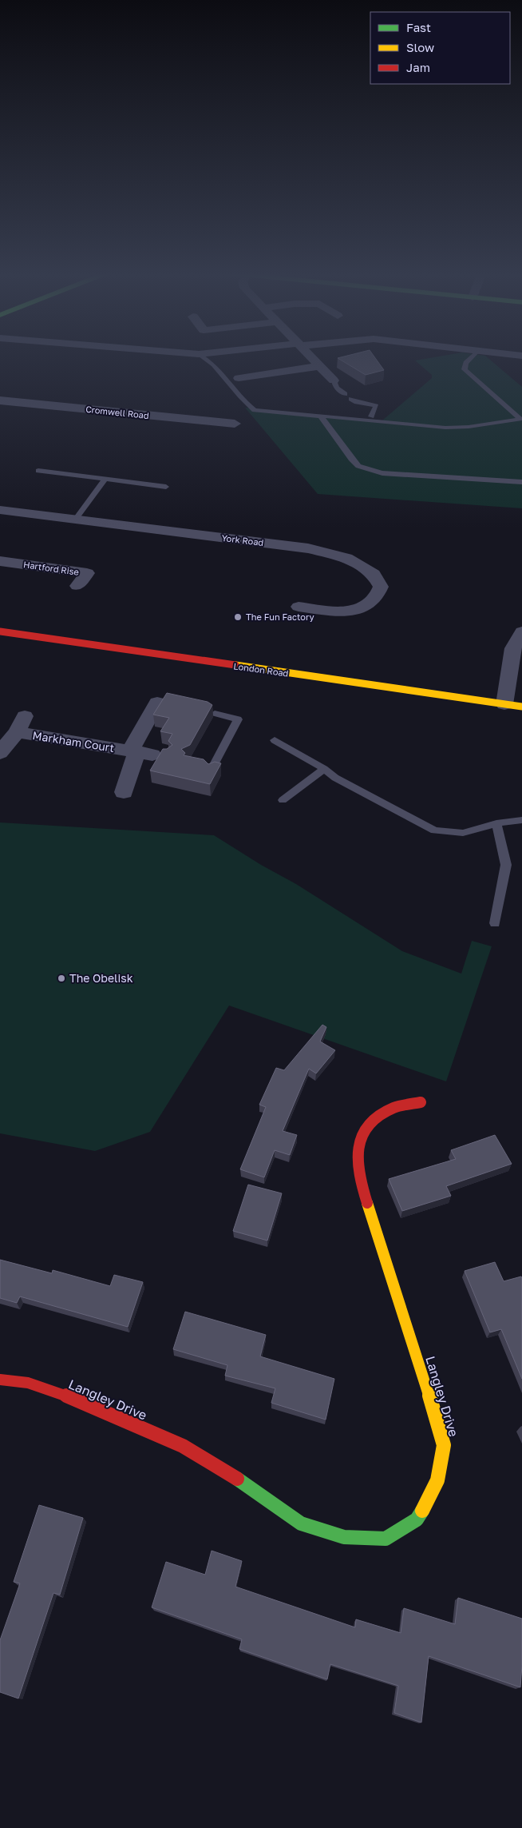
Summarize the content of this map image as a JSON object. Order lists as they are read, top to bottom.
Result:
{
  "streets": {
    "street": [
      "Cromwell Road",
      "York Road",
      "Hartford Rise",
      "London Road",
      "Markham Court",
      "Langley Drive"
    ]
  },
  "places": ["The Fun Factory", "The Obelisk"],
  "legend": ["Fast", "Slow", "Jam"]
}
